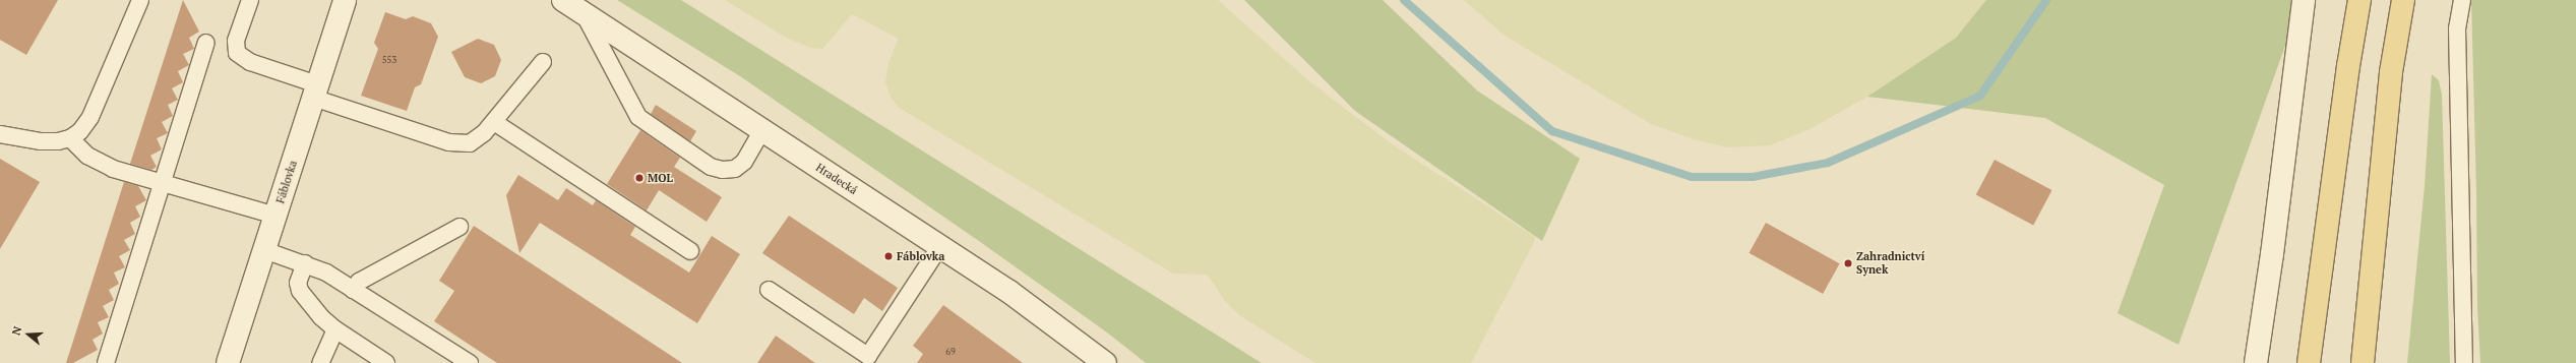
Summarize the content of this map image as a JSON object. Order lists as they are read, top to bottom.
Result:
{
  "streets": {
    "street": ["Hradecká", "Fáblovka"]
  },
  "places": ["MOL", "Fáblovka", "Zahradnictví Synek"],
  "house_numbers": ["553", "69"],
  "north": "left"
}
